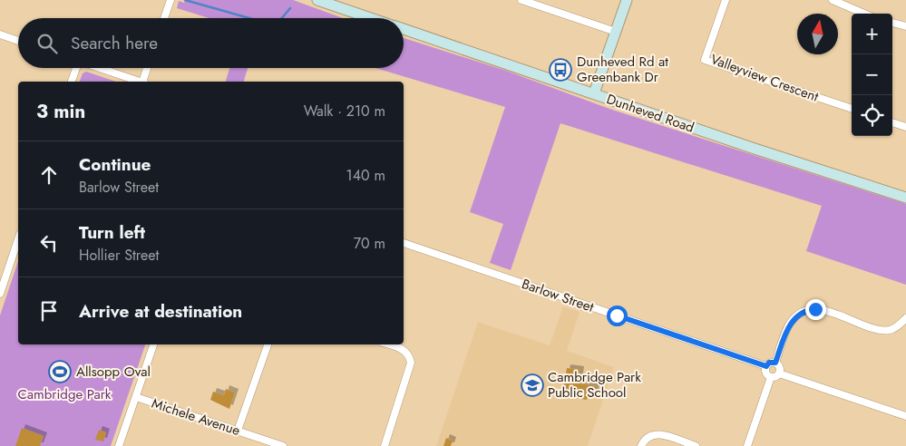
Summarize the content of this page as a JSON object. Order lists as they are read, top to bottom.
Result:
{
  "streets": {
    "main road": ["Dunheved Road"],
    "street": ["Valleyview Crescent", "Barlow Street", "Michele Avenue"]
  },
  "parks": ["Cambridge Park"],
  "places": {
    "bus stop": ["Dunheved Rd at Greenbank Dr"],
    "sports": ["Allsopp Oval"],
    "school or university": ["Cambridge Park Public School"]
  },
  "north": "top",
  "page": {
    "map_buttons": ["+", "−"],
    "search": "Search here",
    "heading": ["3 min", "Walk · 210 m"],
    "list": [
      ["Continue", "Barlow Street", "140 m"],
      ["Turn left", "Hollier Street", "70 m"],
      "Arrive at destination"
    ]
  }
}
